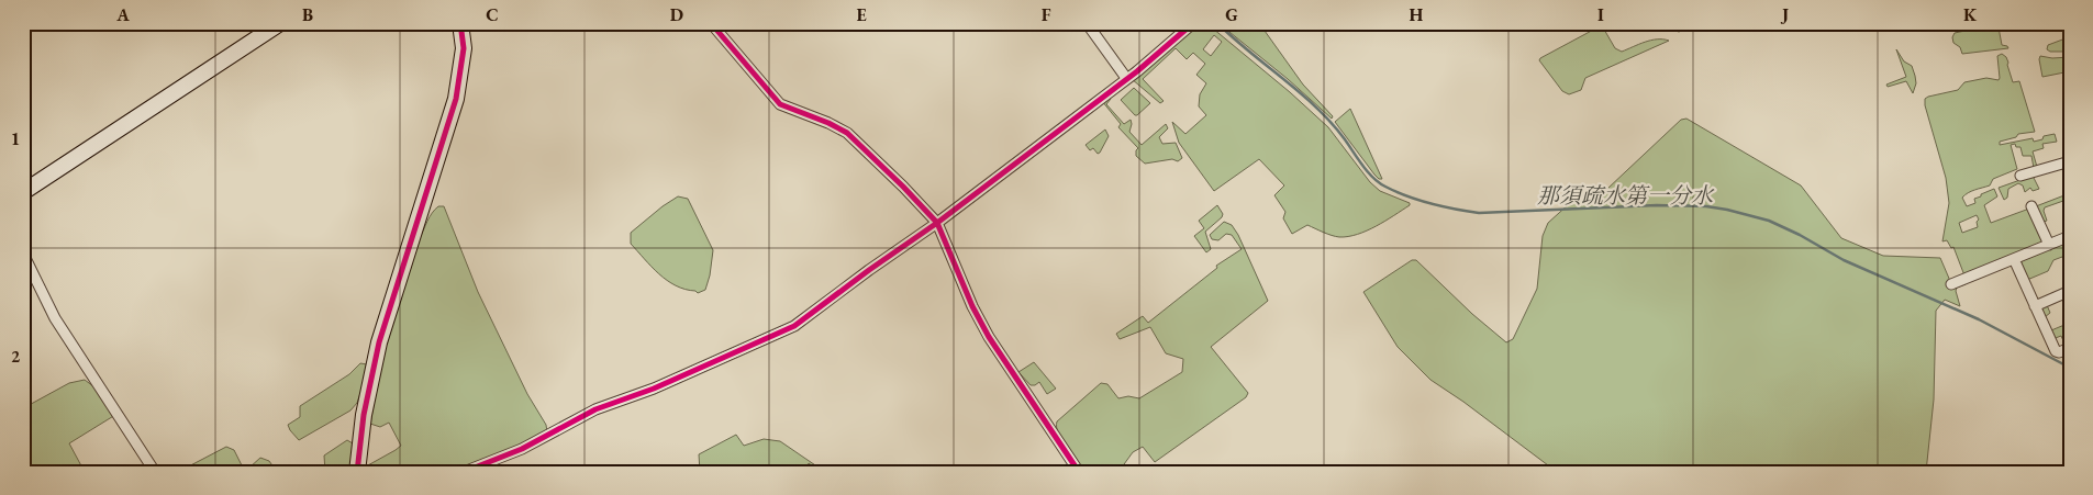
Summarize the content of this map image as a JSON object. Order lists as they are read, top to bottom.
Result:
{
  "water": ["那須疏水第一分水"],
  "grid": {
    "columns": [
      "A",
      "B",
      "C",
      "D",
      "E",
      "F",
      "G",
      "H",
      "I",
      "J",
      "K"
    ],
    "rows": ["1", "2"]
  }
}
